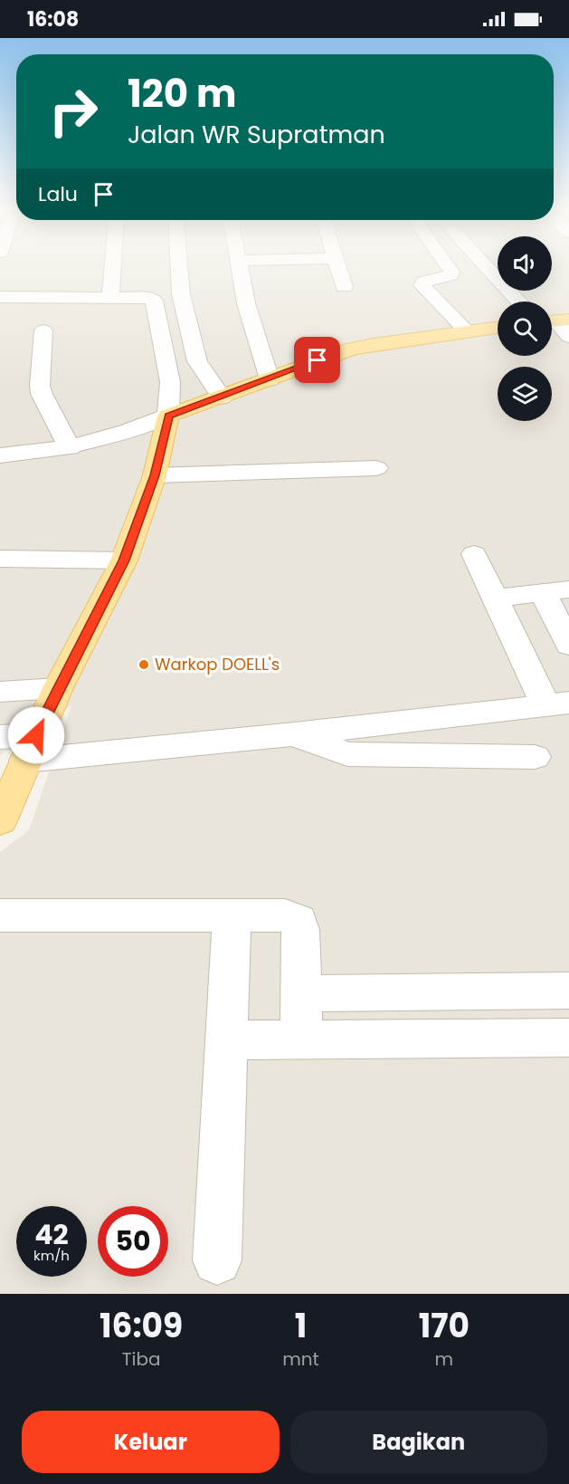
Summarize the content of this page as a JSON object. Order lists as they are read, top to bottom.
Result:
{
  "places": ["Warkop DOELL's"],
  "page": {
    "status": "16:08",
    "turn": ["120 m", "Jalan WR Supratman"],
    "then": "Lalu",
    "speed": "42 km/h",
    "limit": "50",
    "eta": [
      "16:09",
      "Tiba",
      "1",
      "mnt",
      "170",
      "m"
    ],
    "buttons": ["Keluar", "Bagikan"]
  }
}
